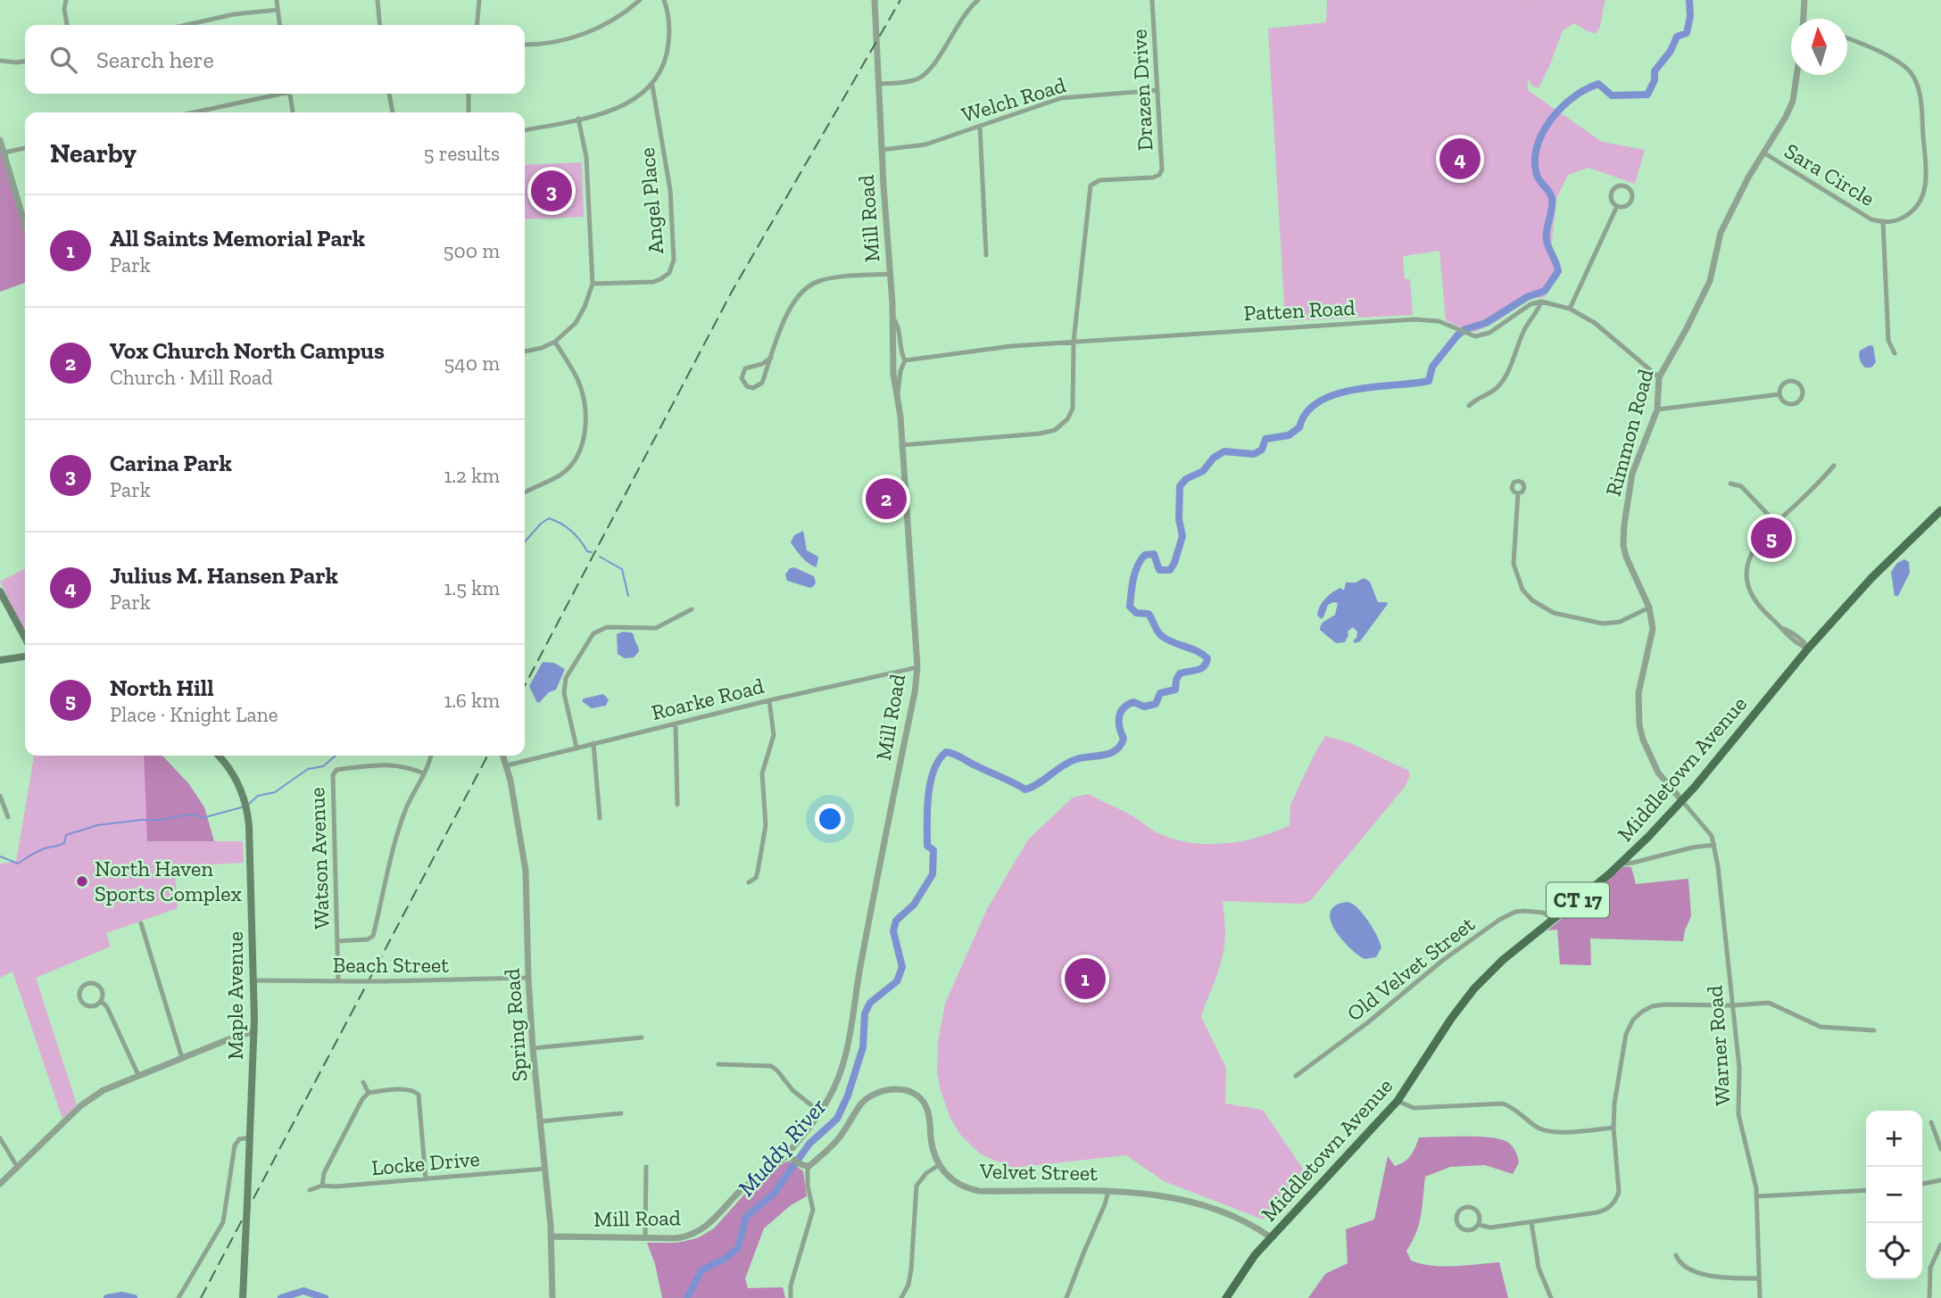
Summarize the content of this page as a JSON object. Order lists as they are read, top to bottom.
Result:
{
  "streets": {
    "main road": ["Middletown Avenue", "CT 17", "Maple Avenue"],
    "street": [
      "Drazen Drive",
      "Welch Road",
      "Sara Circle",
      "Angel Place",
      "Mill Road",
      "Patten Road",
      "Rimmon Road",
      "Roarke Road",
      "Watson Avenue",
      "Beach Street",
      "Old Velvet Street",
      "Spring Road",
      "Warner Road",
      "Locke Drive",
      "Velvet Street"
    ]
  },
  "crossings": [
    ["Drazen Drive", "Welch Road"],
    ["Drazen Drive", "Patten Road"],
    ["Welch Road", "Mill Road"],
    ["Sara Circle", "Rimmon Road"],
    ["Mill Road", "Roarke Road"],
    ["Mill Road", "Spring Road"],
    ["Rimmon Road", "Middletown Avenue"],
    ["Rimmon Road", "Warner Road"],
    ["Roarke Road", "Spring Road"],
    ["Middletown Avenue", "Old Velvet Street"],
    ["Middletown Avenue", "Warner Road"],
    ["Middletown Avenue", "Velvet Street"],
    ["Watson Avenue", "Beach Street"],
    ["Beach Street", "Maple Avenue"],
    ["Beach Street", "Spring Road"],
    ["Spring Road", "Locke Drive"]
  ],
  "water": ["Muddy River"],
  "places": ["North Haven Sports Complex"],
  "north": "top",
  "page": {
    "search": "Search here",
    "heading": ["Nearby", "5 results"],
    "pins": [
      "4",
      "3",
      "2",
      "5",
      "1"
    ],
    "list": [
      {
        "mark": "1",
        "name": "All Saints Memorial Park",
        "note": "Park",
        "value": "500 m"
      },
      {
        "mark": "2",
        "name": "Vox Church North Campus",
        "note": "Church · Mill Road",
        "value": "540 m"
      },
      {
        "mark": "3",
        "name": "Carina Park",
        "note": "Park",
        "value": "1.2 km"
      },
      {
        "mark": "4",
        "name": "Julius M. Hansen Park",
        "note": "Park",
        "value": "1.5 km"
      },
      {
        "mark": "5",
        "name": "North Hill",
        "note": "Place · Knight Lane",
        "value": "1.6 km"
      }
    ],
    "map_buttons": ["+", "−"]
  }
}
